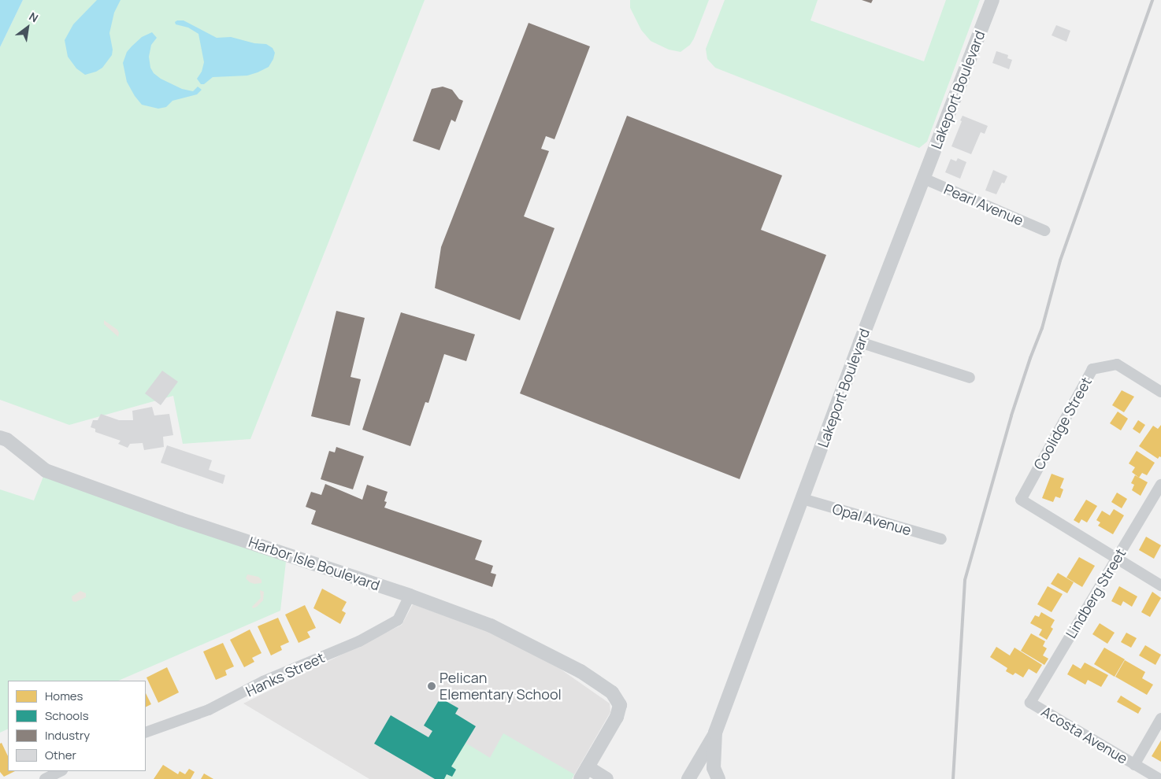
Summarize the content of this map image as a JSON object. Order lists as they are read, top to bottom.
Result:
{
  "streets": {
    "street": [
      "Lakeport Boulevard",
      "Pearl Avenue",
      "Coolidge Street",
      "Opal Avenue",
      "Harbor Isle Boulevard",
      "Lindberg Street",
      "Hanks Street",
      "Acosta Avenue"
    ]
  },
  "crossings": [
    ["Lakeport Boulevard", "Pearl Avenue"],
    ["Lakeport Boulevard", "Opal Avenue"],
    ["Coolidge Street", "Lindberg Street"],
    ["Harbor Isle Boulevard", "Hanks Street"],
    ["Lindberg Street", "Acosta Avenue"]
  ],
  "places": ["Pelican Elementary School"],
  "legend": [
    "Homes",
    "Schools",
    "Industry",
    "Other"
  ],
  "north": "top right"
}
